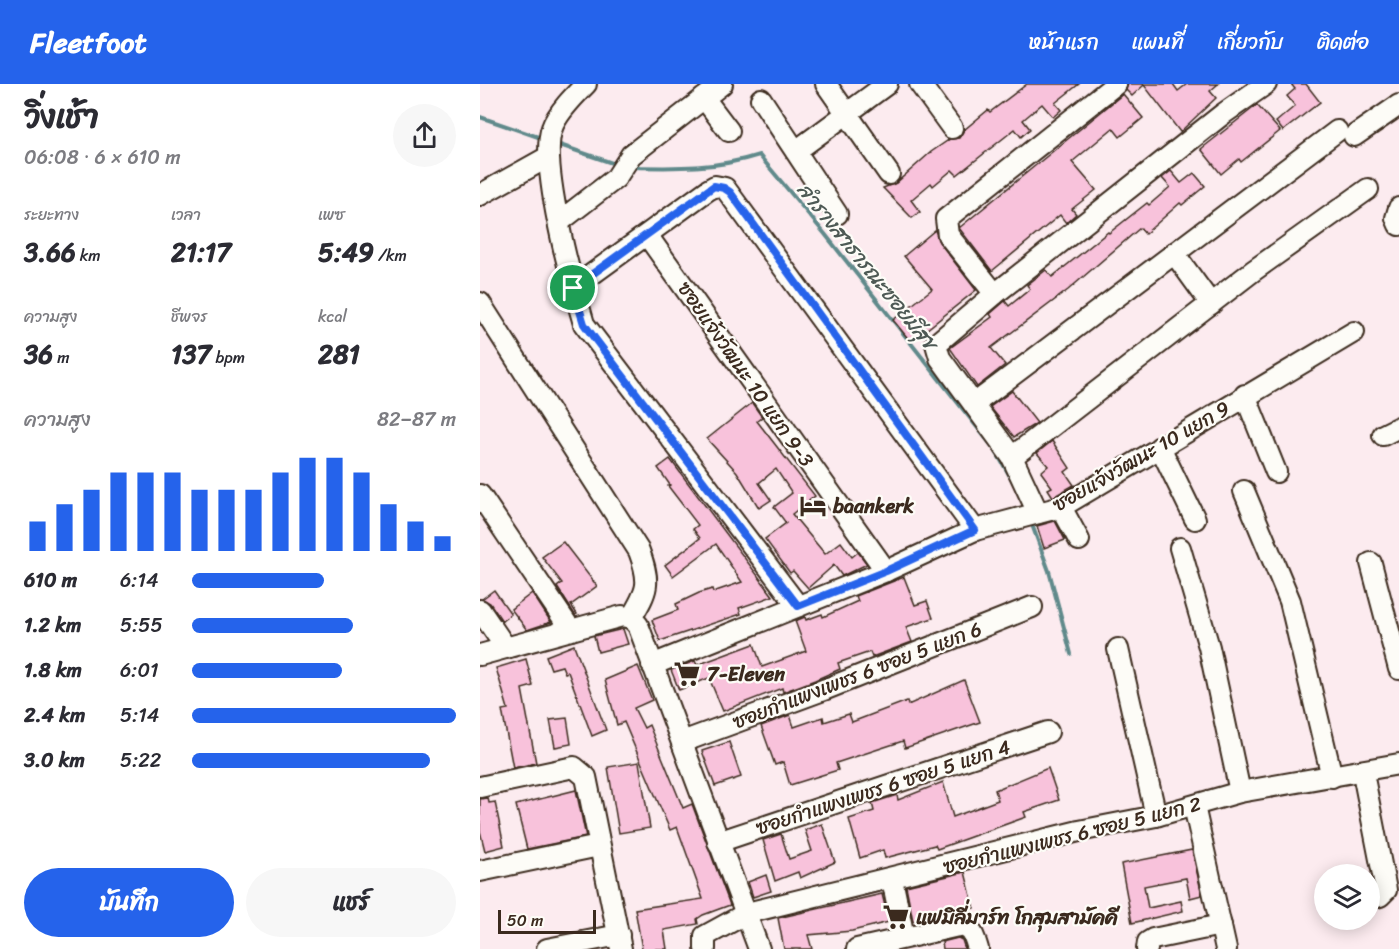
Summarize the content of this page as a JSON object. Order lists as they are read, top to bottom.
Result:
{
  "streets": {
    "street": [
      "ซอยแจ้งวัฒนะ 10 แยก 9-3",
      "ซอยแจ้งวัฒนะ 10 แยก 9",
      "ซอยกำแพงเพชร 6 ซอย 5 แยก 6",
      "ซอยกำแพงเพชร 6 ซอย 5 แยก 4",
      "ซอยกำแพงเพชร 6 ซอย 5 แยก 2"
    ]
  },
  "crossings": [
    ["ซอยแจ้งวัฒนะ 10 แยก 9-3", "ซอยแจ้งวัฒนะ 10 แยก 9"]
  ],
  "water": ["ลำรางสาธารณะซอยมีสุข"],
  "places": {
    "hotel": ["baankerk"],
    "supermarket": ["7-Eleven", "แฟมิลี่มาร์ท โกสุมสามัคคี"]
  },
  "scale_bar": "50 m",
  "page": {
    "header": "Fleetfoot",
    "nav": [
      "หน้าแรก",
      "แผนที่",
      "เกี่ยวกับ",
      "ติดต่อ"
    ],
    "heading": ["วิ่งเช้า", "06:08 · 6 × 610 m"],
    "stats": [
      ["ระยะทาง", "3.66 km"],
      ["เวลา", "21:17"],
      ["เพซ", "5:49 /km"],
      ["ความสูง", "36 m"],
      ["ชีพจร", "137 bpm"],
      ["kcal", "281"]
    ],
    "chart": ["ความสูง", "82–87 m"],
    "list": [
      {
        "name": "610 m",
        "note": "6:14"
      },
      {
        "name": "1.2 km",
        "note": "5:55"
      },
      {
        "name": "1.8 km",
        "note": "6:01"
      },
      {
        "name": "2.4 km",
        "note": "5:14"
      },
      {
        "name": "3.0 km",
        "note": "5:22"
      }
    ],
    "buttons": ["บันทึก", "แชร์"],
    "scale": "50 m"
  }
}
